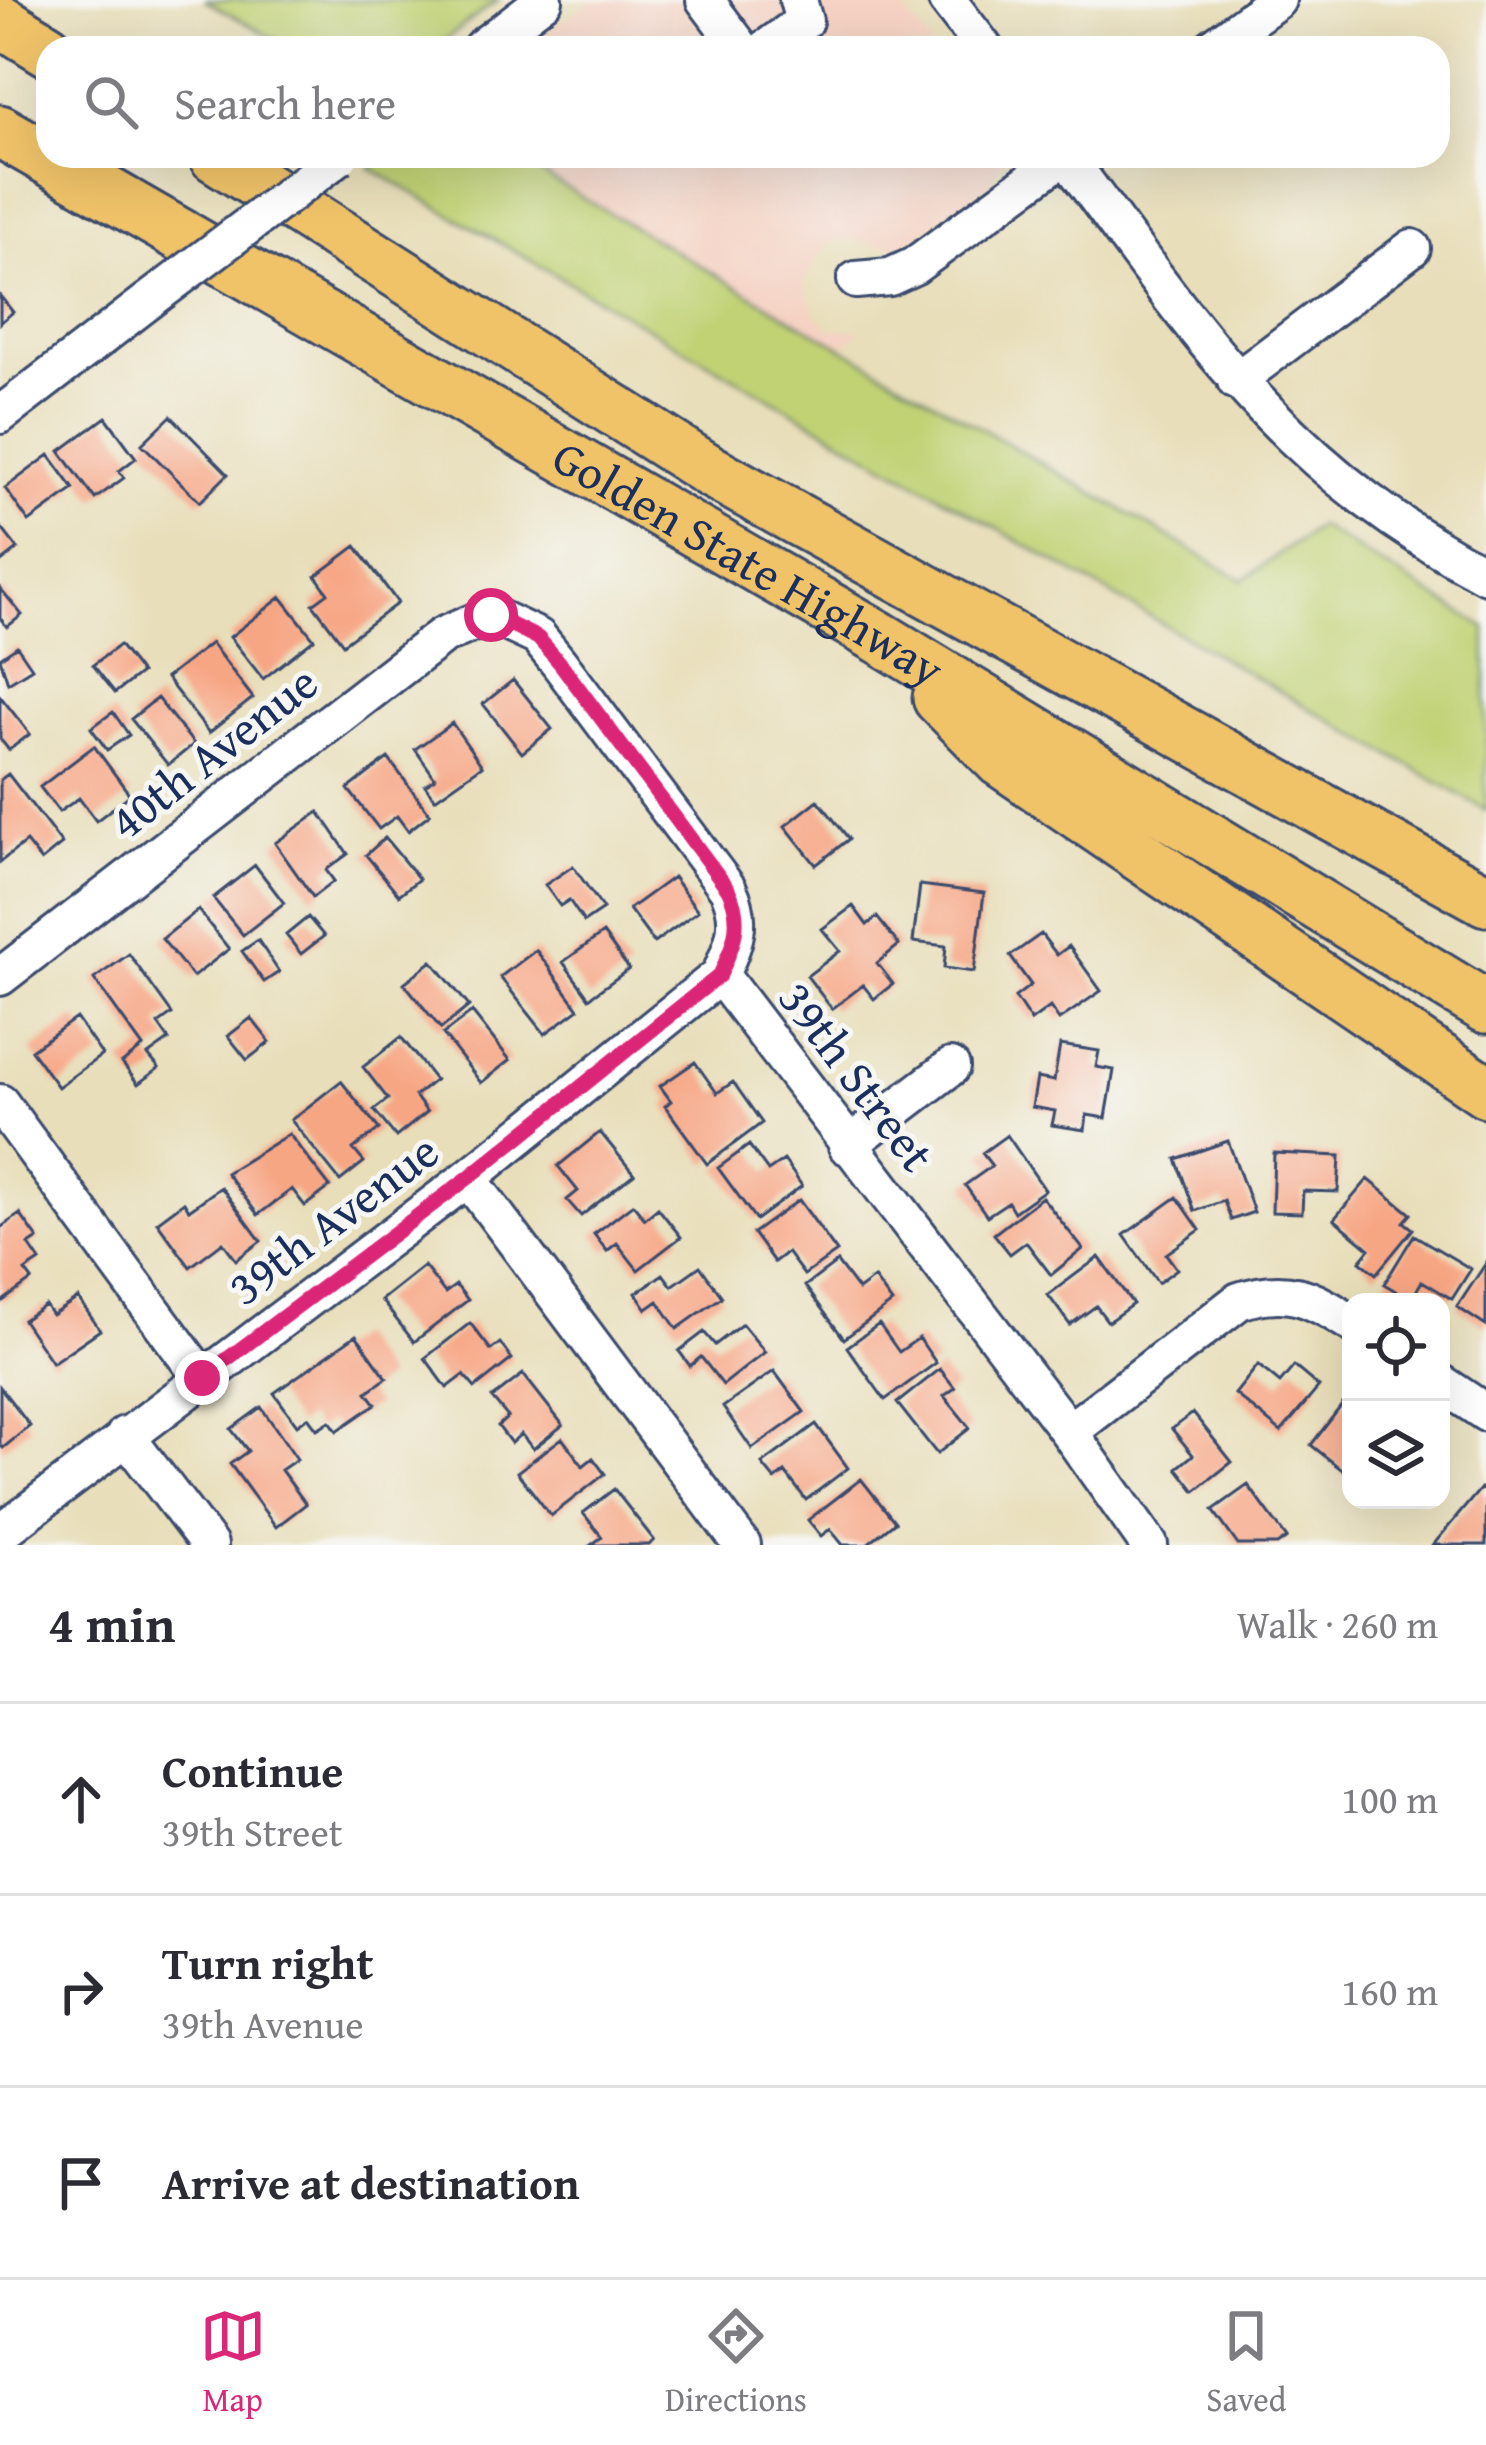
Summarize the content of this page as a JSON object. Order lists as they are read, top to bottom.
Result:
{
  "streets": {
    "highway": ["Golden State Highway"],
    "street": ["40th Avenue", "39th Street", "39th Avenue"]
  },
  "crossings": [
    ["40th Avenue", "39th Street"],
    ["39th Street", "39th Avenue"]
  ],
  "page": {
    "search": "Search here",
    "heading": ["4 min", "Walk · 260 m"],
    "list": [
      ["Continue", "39th Street", "100 m"],
      ["Turn right", "39th Avenue", "160 m"],
      "Arrive at destination"
    ],
    "nav": ["Map", "Directions", "Saved"]
  }
}
